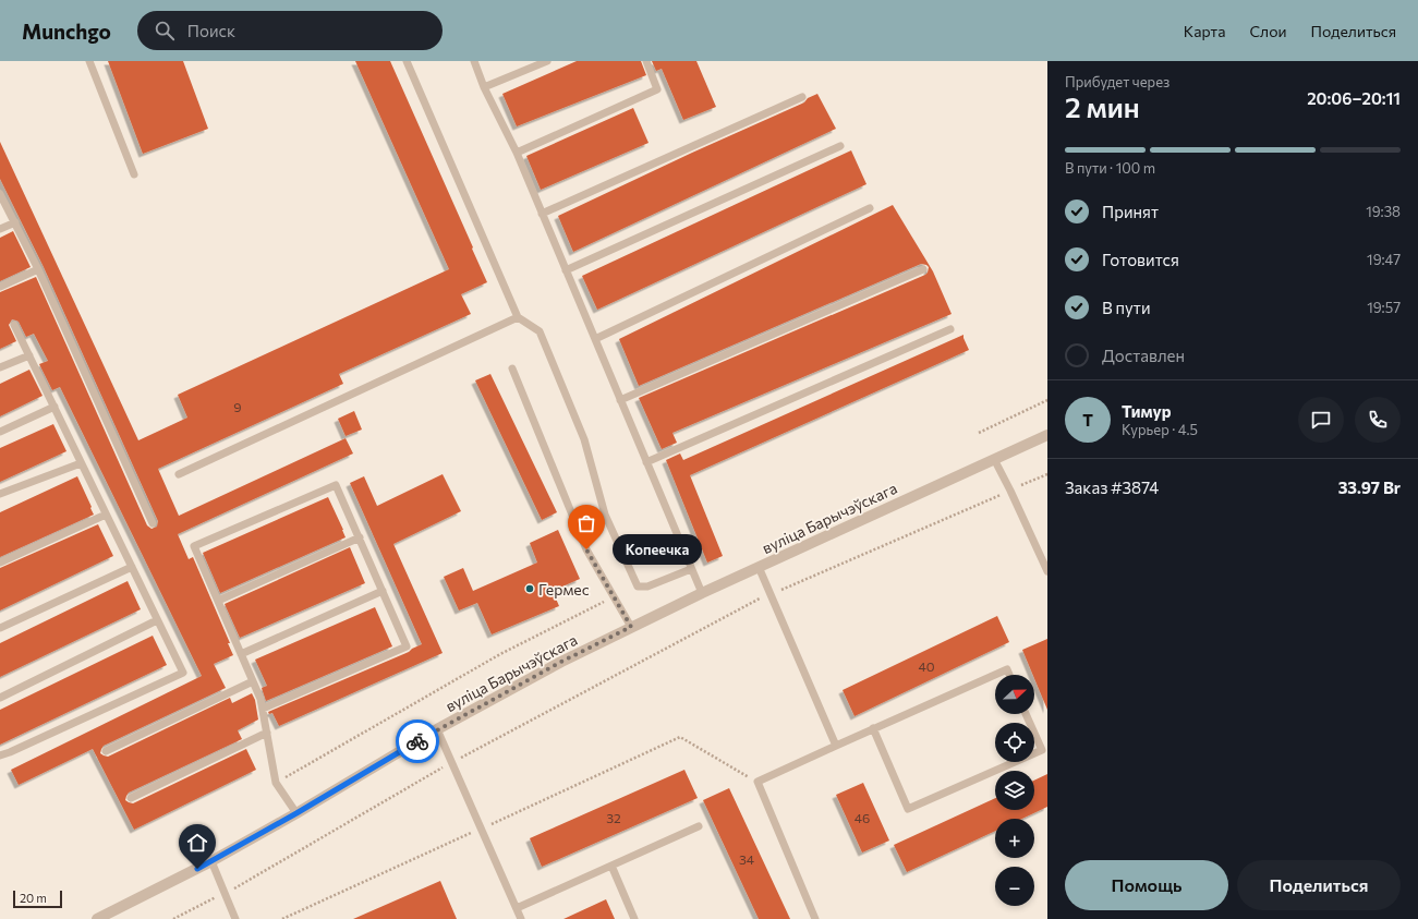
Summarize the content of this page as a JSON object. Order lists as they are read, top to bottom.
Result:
{
  "streets": {
    "street": ["вуліца Барычэўскага"]
  },
  "places": ["Копеечка", "Гермес"],
  "house_numbers": [
    "9",
    "40",
    "32",
    "46",
    "34"
  ],
  "scale_bar": "20 m",
  "north": "right",
  "page": {
    "header": "Munchgo",
    "search": "Поиск",
    "nav": ["Карта", "Слои", "Поделиться"],
    "heading": ["2 мин", "Прибудет через", "20:06–20:11"],
    "panel": [
      "Тимур",
      "Курьер · 4.5",
      "Заказ #3874",
      "33.97 Br"
    ],
    "bar": "В пути · 100 m",
    "list": [
      ["Принят", "19:38"],
      ["Готовится", "19:47"],
      ["В пути", "19:57"],
      "Доставлен"
    ],
    "round": "Т",
    "bubble": "Копеечка",
    "map_buttons": ["+", "−"],
    "buttons": ["Помощь", "Поделиться"],
    "scale": "20 m"
  }
}
